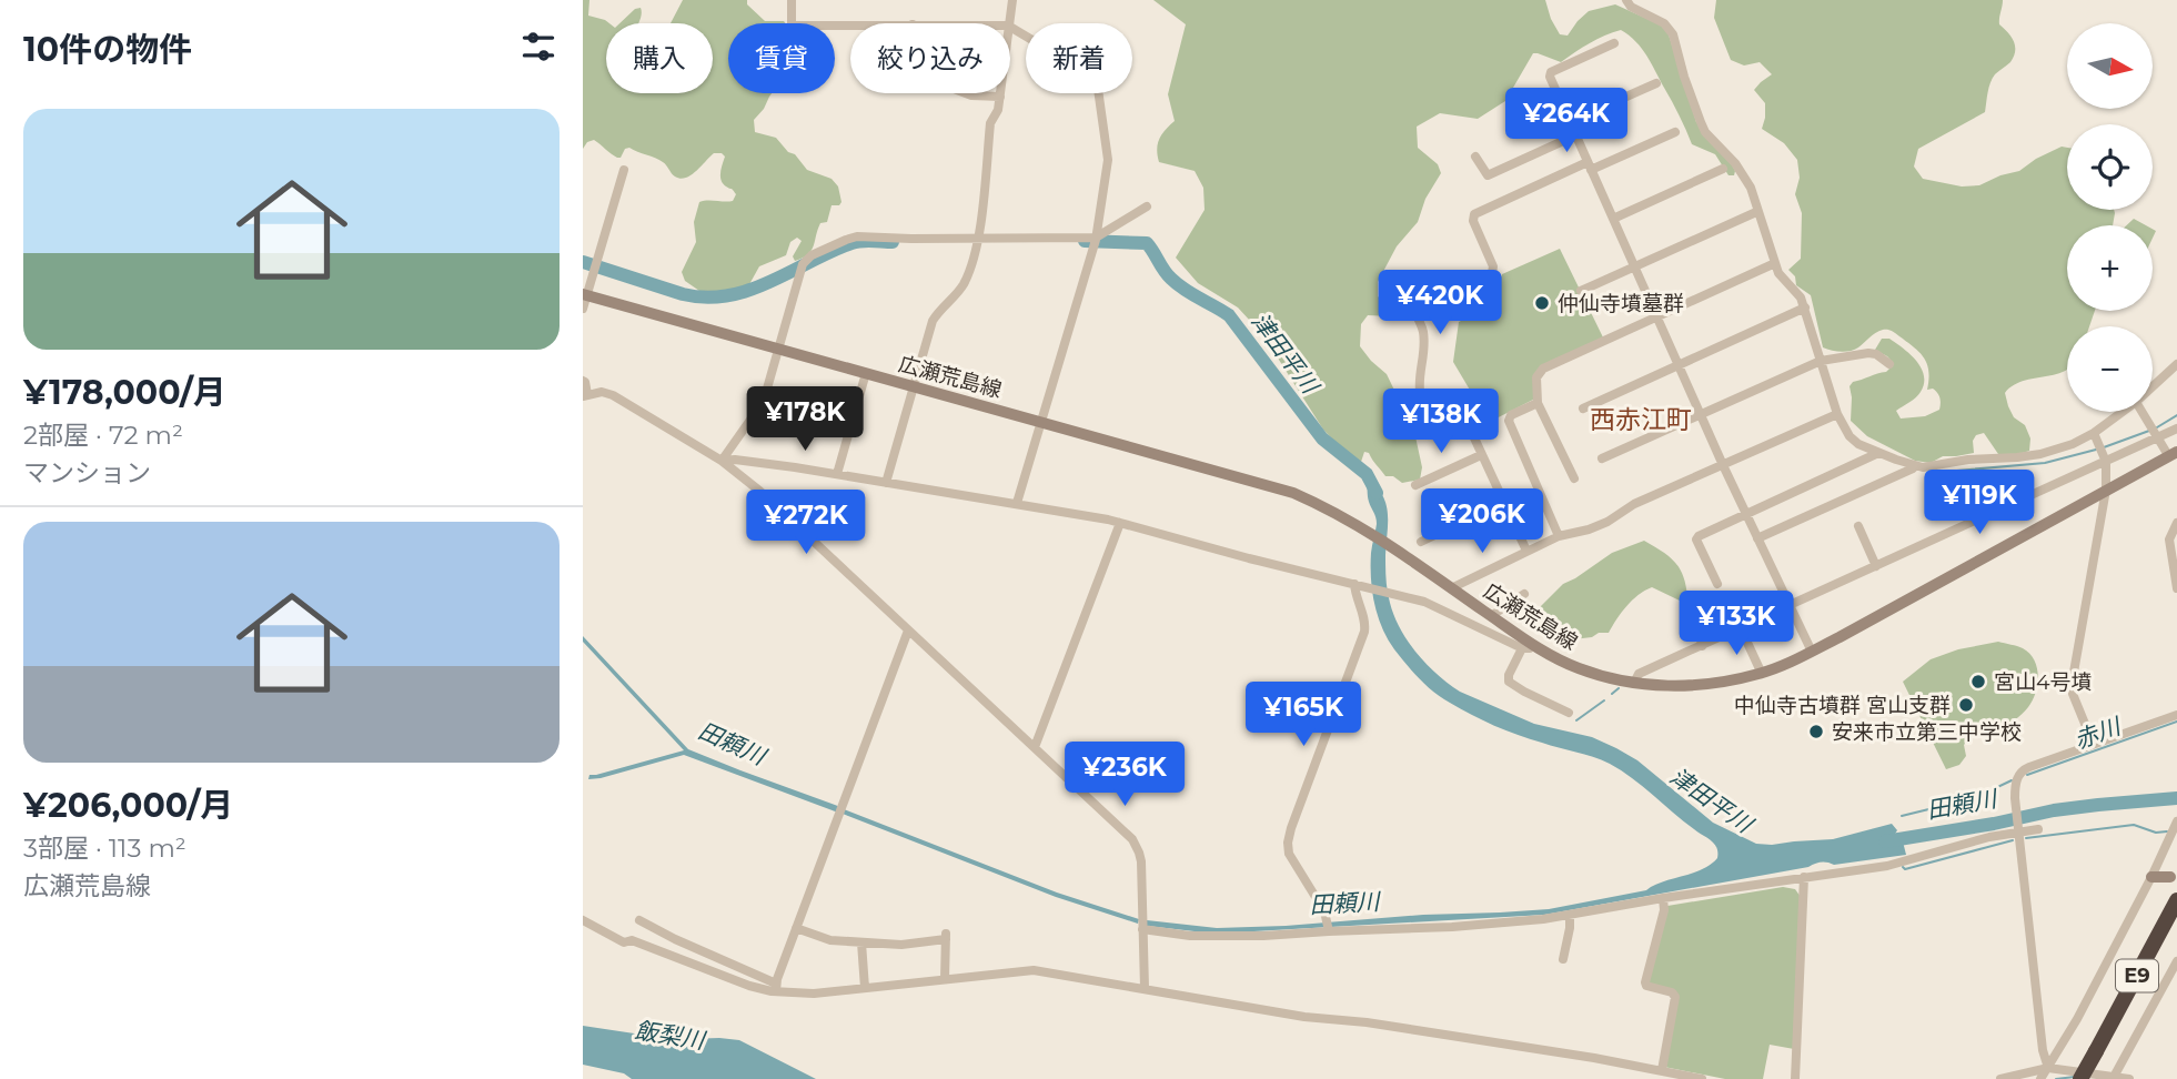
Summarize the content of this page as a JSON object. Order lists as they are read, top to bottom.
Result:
{
  "streets": {
    "highway": ["E9"],
    "main road": ["広瀬荒島線"]
  },
  "districts": ["西赤江町"],
  "water": [
    "津田平川",
    "赤川",
    "田頼川",
    "飯梨川"
  ],
  "places": [
    "仲仙寺墳墓群",
    "宮山4号墳",
    "中仙寺古墳群 宮山支群",
    "安来市立第三中学校"
  ],
  "north": "right",
  "page": {
    "heading": "10件の物件",
    "map_buttons": ["+", "−"],
    "chip": [
      "購入",
      "賃貸",
      "絞り込み",
      "新着"
    ],
    "price": [
      "¥264K",
      "¥420K",
      "¥178K",
      "¥138K",
      "¥119K",
      "¥206K",
      "¥272K",
      "¥133K",
      "¥165K",
      "¥236K"
    ],
    "list": [
      {
        "name": "¥178,000/月",
        "note": "2部屋 · 72 m² · マンション"
      },
      {
        "name": "¥206,000/月",
        "note": "3部屋 · 113 m² · 広瀬荒島線"
      }
    ]
  }
}
